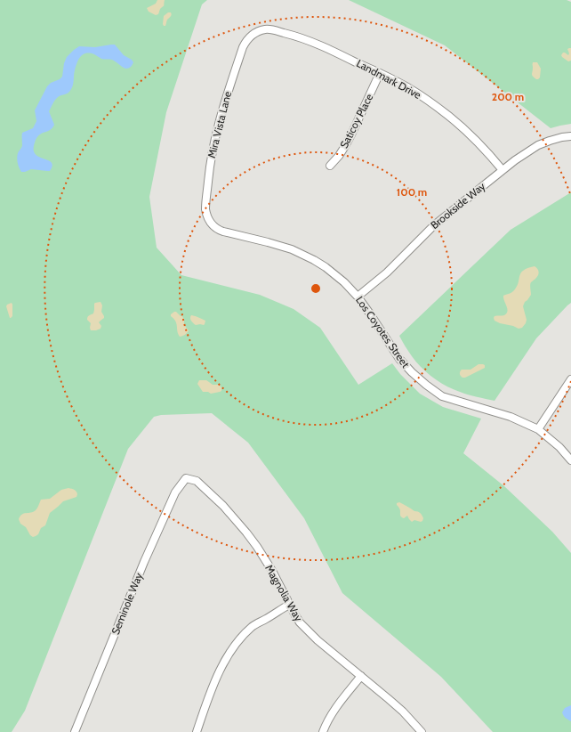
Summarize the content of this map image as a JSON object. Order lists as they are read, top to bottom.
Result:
{
  "streets": {
    "street": [
      "Landmark Drive",
      "Saticoy Place",
      "Mira Vista Lane",
      "Brookside Way",
      "Los Coyotes Street",
      "Magnolia Way",
      "Seminole Way"
    ]
  },
  "crossings": [
    ["Landmark Drive", "Saticoy Place"],
    ["Landmark Drive", "Mira Vista Lane"],
    ["Landmark Drive", "Brookside Way"],
    ["Mira Vista Lane", "Los Coyotes Street"],
    ["Brookside Way", "Los Coyotes Street"],
    ["Magnolia Way", "Seminole Way"]
  ],
  "rings": ["200 m", "100 m"]
}
